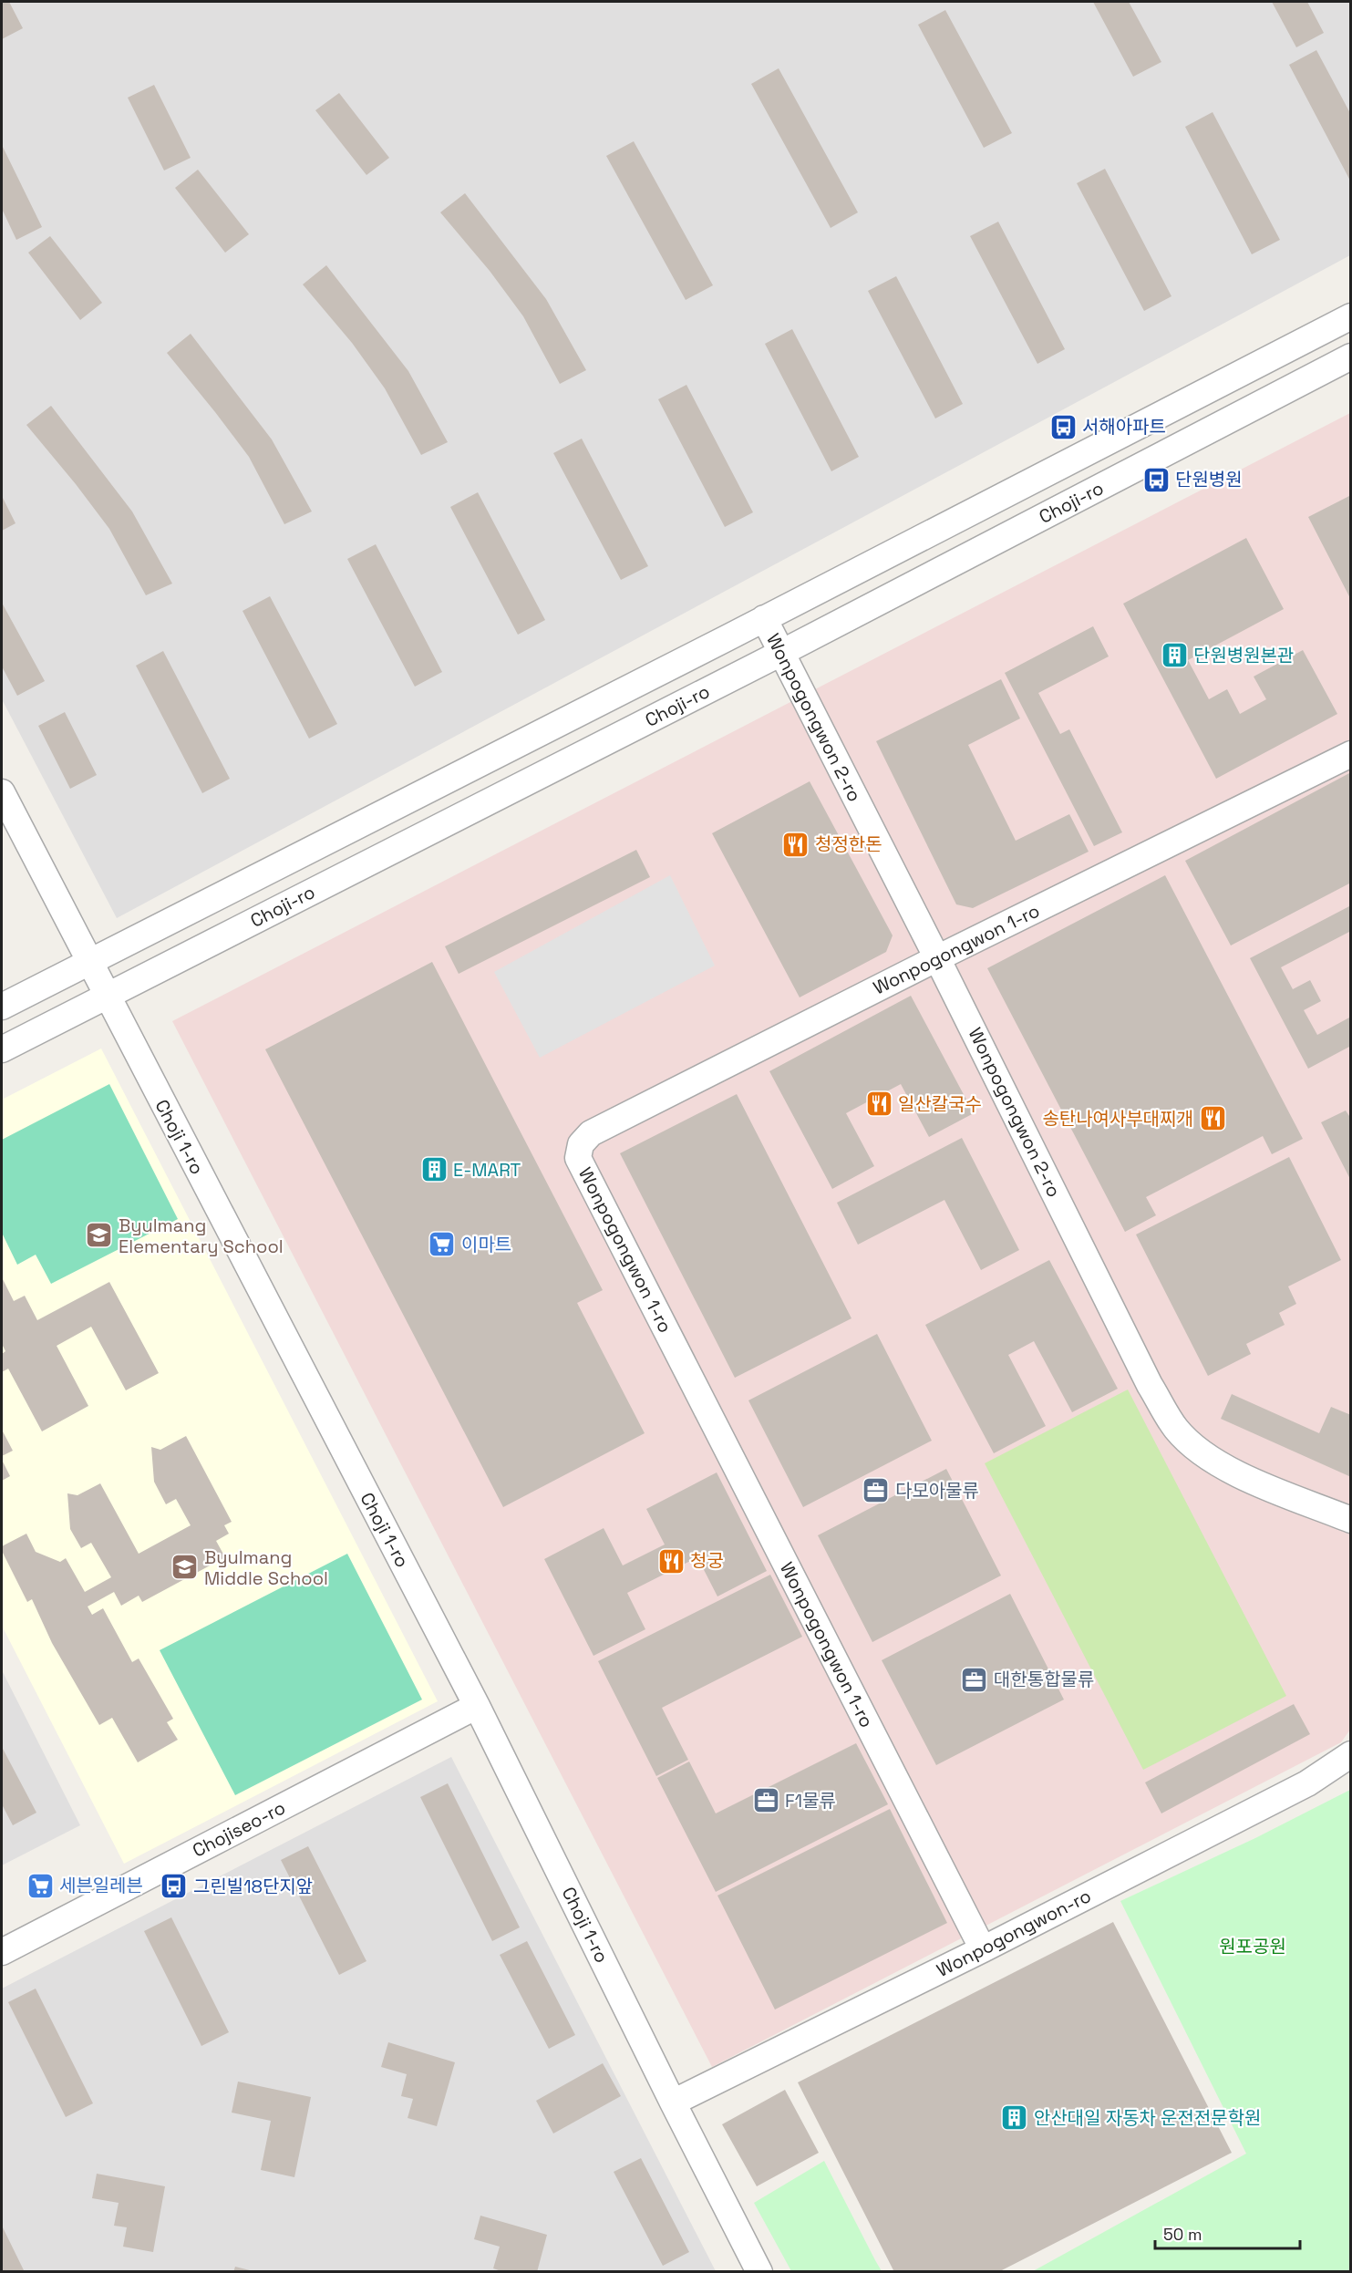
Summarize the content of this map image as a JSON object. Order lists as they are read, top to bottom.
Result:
{
  "streets": {
    "street": [
      "Choji-ro",
      "Wonpogongwon 2-ro",
      "Wonpogongwon 1-ro",
      "Choji 1-ro",
      "Chojiseo-ro",
      "Wonpogongwon-ro"
    ]
  },
  "crossings": [
    ["Choji-ro", "Wonpogongwon 2-ro"],
    ["Choji-ro", "Choji 1-ro"],
    ["Wonpogongwon 2-ro", "Wonpogongwon 1-ro"],
    ["Wonpogongwon 1-ro", "Wonpogongwon-ro"],
    ["Choji 1-ro", "Chojiseo-ro"],
    ["Choji 1-ro", "Wonpogongwon-ro"]
  ],
  "parks": ["원포공원"],
  "places": {
    "bus stop": ["서해아파트", "단원병원", "그린빌18단지앞"],
    "building": ["단원병원본관", "E-MART", "안산대일 자동차 운전전문학원"],
    "restaurant": [
      "청정한돈",
      "일산칼국수",
      "송탄나여사부대찌개",
      "청궁"
    ],
    "school or university": ["Byulmang Elementary School", "Byulmang Middle School"],
    "supermarket": ["이마트", "세븐일레븐"],
    "office": ["다모아물류", "대한통합물류", "F1물류"]
  },
  "scale_bar": "50 m"
}
